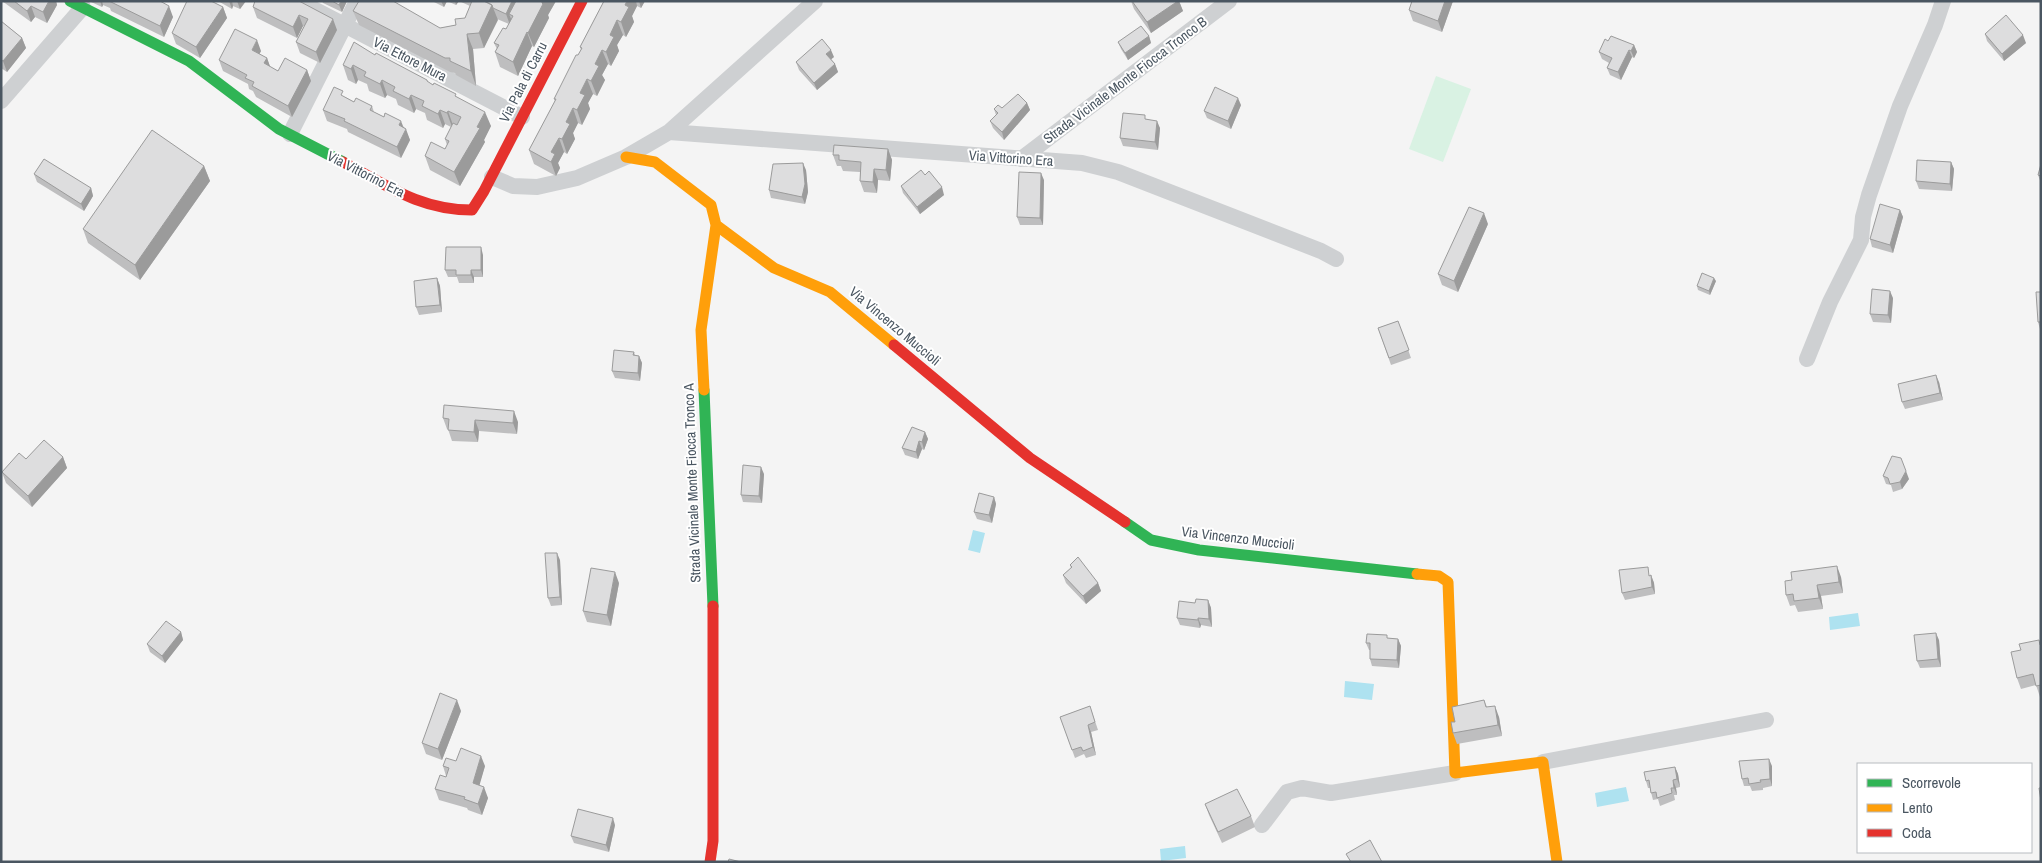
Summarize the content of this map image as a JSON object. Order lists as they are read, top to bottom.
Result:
{
  "streets": {
    "street": [
      "Via Ettore Mura",
      "Strada Vicinale Monte Fiocca Tronco B",
      "Via Pala di Carru",
      "Via Vittorino Era",
      "Via Vincenzo Muccioli",
      "Strada Vicinale Monte Fiocca Tronco A"
    ]
  },
  "crossings": [
    ["Via Ettore Mura", "Via Pala di Carru"],
    ["Strada Vicinale Monte Fiocca Tronco B", "Via Vittorino Era"],
    ["Via Pala di Carru", "Via Vittorino Era"],
    ["Via Vincenzo Muccioli", "Strada Vicinale Monte Fiocca Tronco A"]
  ],
  "legend": ["Scorrevole", "Lento", "Coda"]
}
